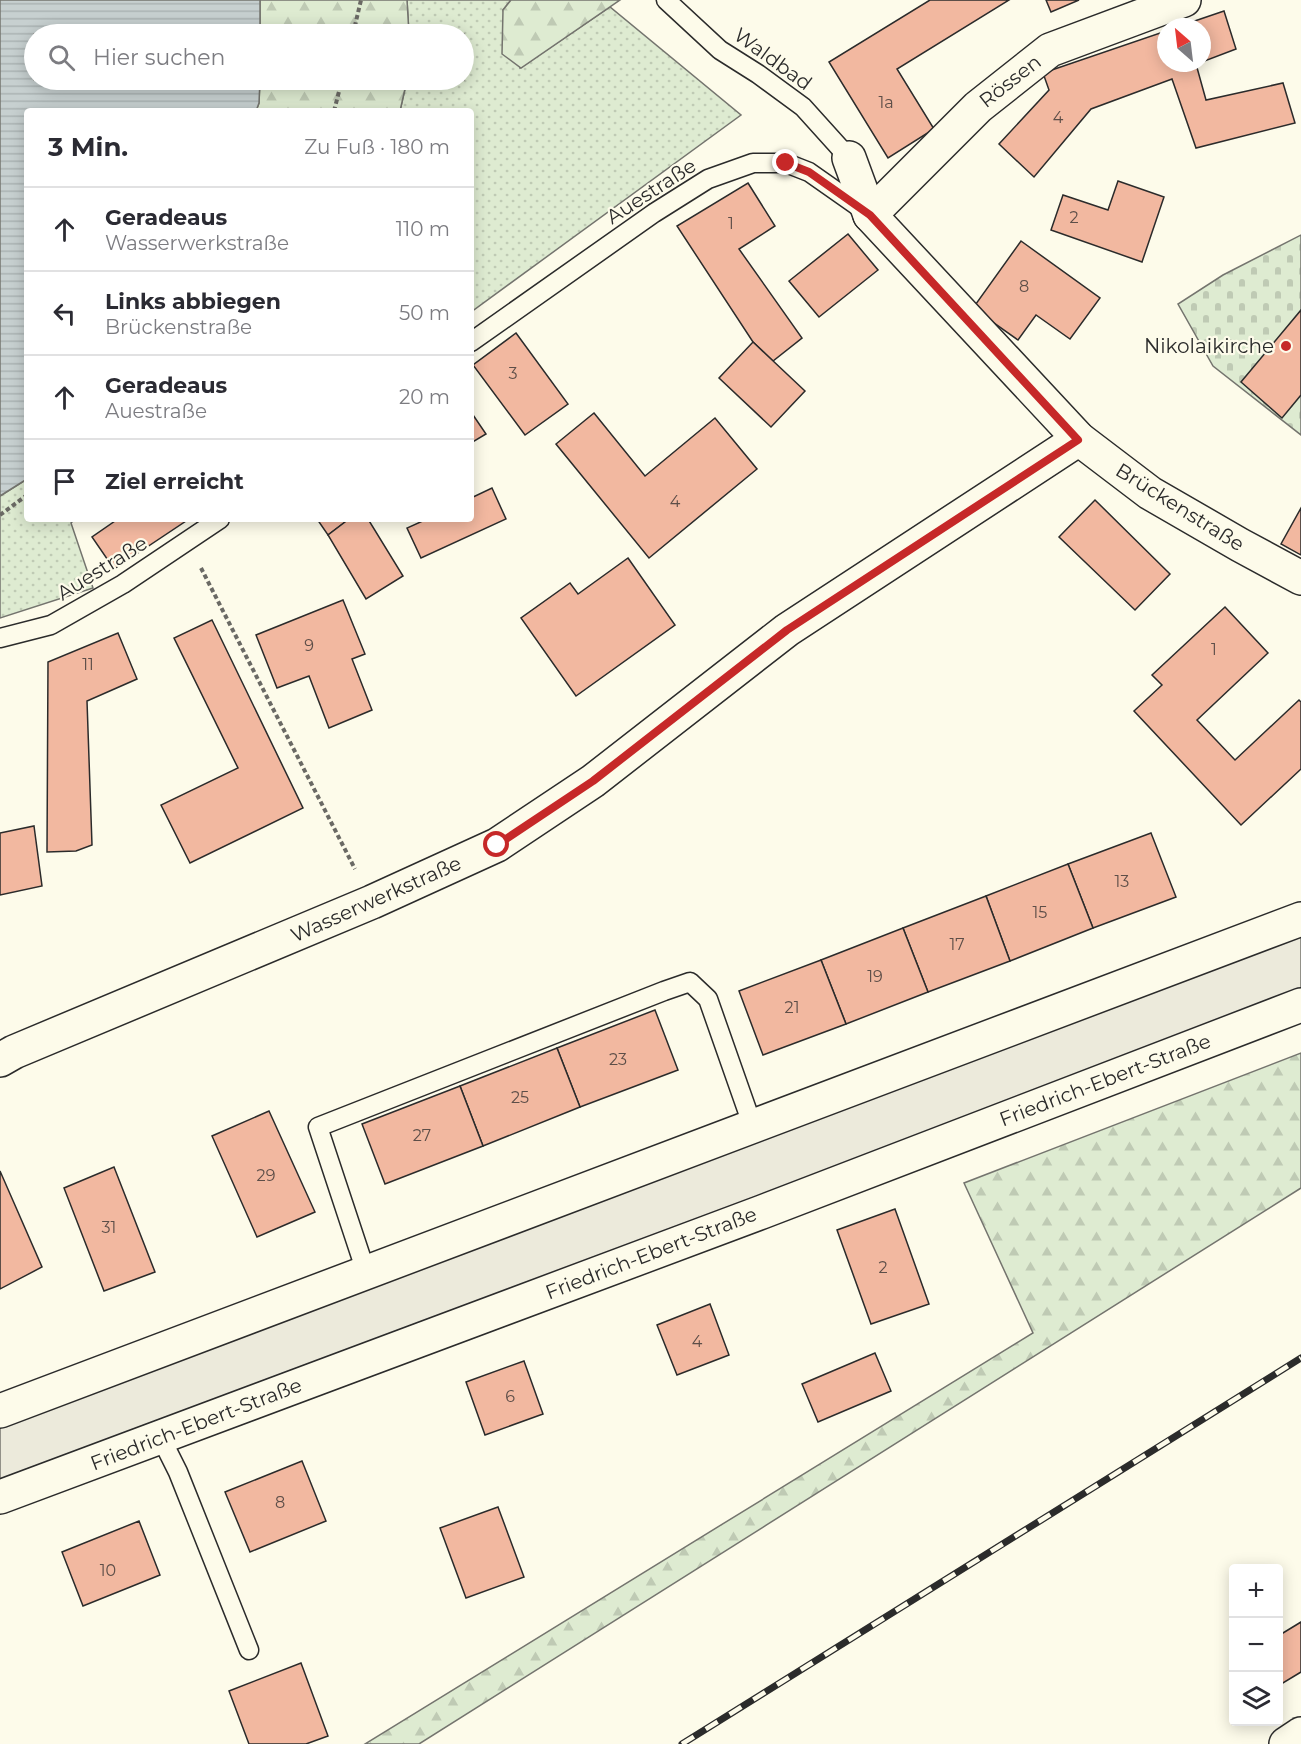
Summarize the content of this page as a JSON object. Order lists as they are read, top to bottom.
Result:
{
  "streets": {
    "street": [
      "Rössen",
      "Brückenstraße",
      "Wasserwerkstraße",
      "Friedrich-Ebert-Straße"
    ],
    "lane": ["Waldbad", "Auestraße"]
  },
  "crossings": [
    ["Rössen", "Auestraße"],
    ["Rössen", "Brückenstraße"],
    ["Auestraße", "Brückenstraße"],
    ["Brückenstraße", "Wasserwerkstraße"]
  ],
  "places": ["Nikolaikirche"],
  "house_numbers": [
    "1a",
    "4",
    "2",
    "1",
    "8",
    "3",
    "4",
    "9",
    "1",
    "11",
    "13",
    "15",
    "17",
    "19",
    "21",
    "23",
    "25",
    "27",
    "29",
    "31",
    "2",
    "4",
    "6",
    "8",
    "10"
  ],
  "north": "top left",
  "page": {
    "search": "Hier suchen",
    "heading": ["3 Min.", "Zu Fuß · 180 m"],
    "list": [
      ["Geradeaus", "Wasserwerkstraße", "110 m"],
      ["Links abbiegen", "Brückenstraße", "50 m"],
      ["Geradeaus", "Auestraße", "20 m"],
      "Ziel erreicht"
    ],
    "map_buttons": ["+", "−"]
  }
}
